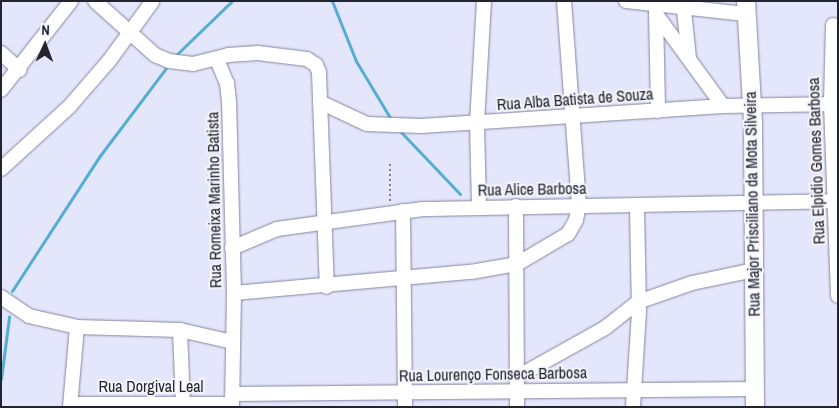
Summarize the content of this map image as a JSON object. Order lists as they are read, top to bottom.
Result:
{
  "streets": {
    "main road": ["Rua Major Prisciliano da Mota Silveira"],
    "street": [
      "Rua Alba Batista de Souza",
      "Rua Elpidio Gomes Barbosa",
      "Rua Alice Barbosa",
      "Rua Romeixa Marinho Batista",
      "Rua Lourenço Fonseca Barbosa",
      "Rua Dorgival Leal"
    ]
  },
  "crossings": [
    ["Rua Alba Batista de Souza", "Rua Elpidio Gomes Barbosa"],
    ["Rua Alba Batista de Souza", "Rua Major Prisciliano da Mota Silveira"],
    ["Rua Elpidio Gomes Barbosa", "Rua Alice Barbosa"],
    ["Rua Alice Barbosa", "Rua Romeixa Marinho Batista"],
    ["Rua Alice Barbosa", "Rua Major Prisciliano da Mota Silveira"],
    ["Rua Romeixa Marinho Batista", "Rua Lourenço Fonseca Barbosa"],
    ["Rua Romeixa Marinho Batista", "Rua Dorgival Leal"],
    ["Rua Major Prisciliano da Mota Silveira", "Rua Lourenço Fonseca Barbosa"],
    ["Rua Lourenço Fonseca Barbosa", "Rua Dorgival Leal"]
  ],
  "north": "top"
}
